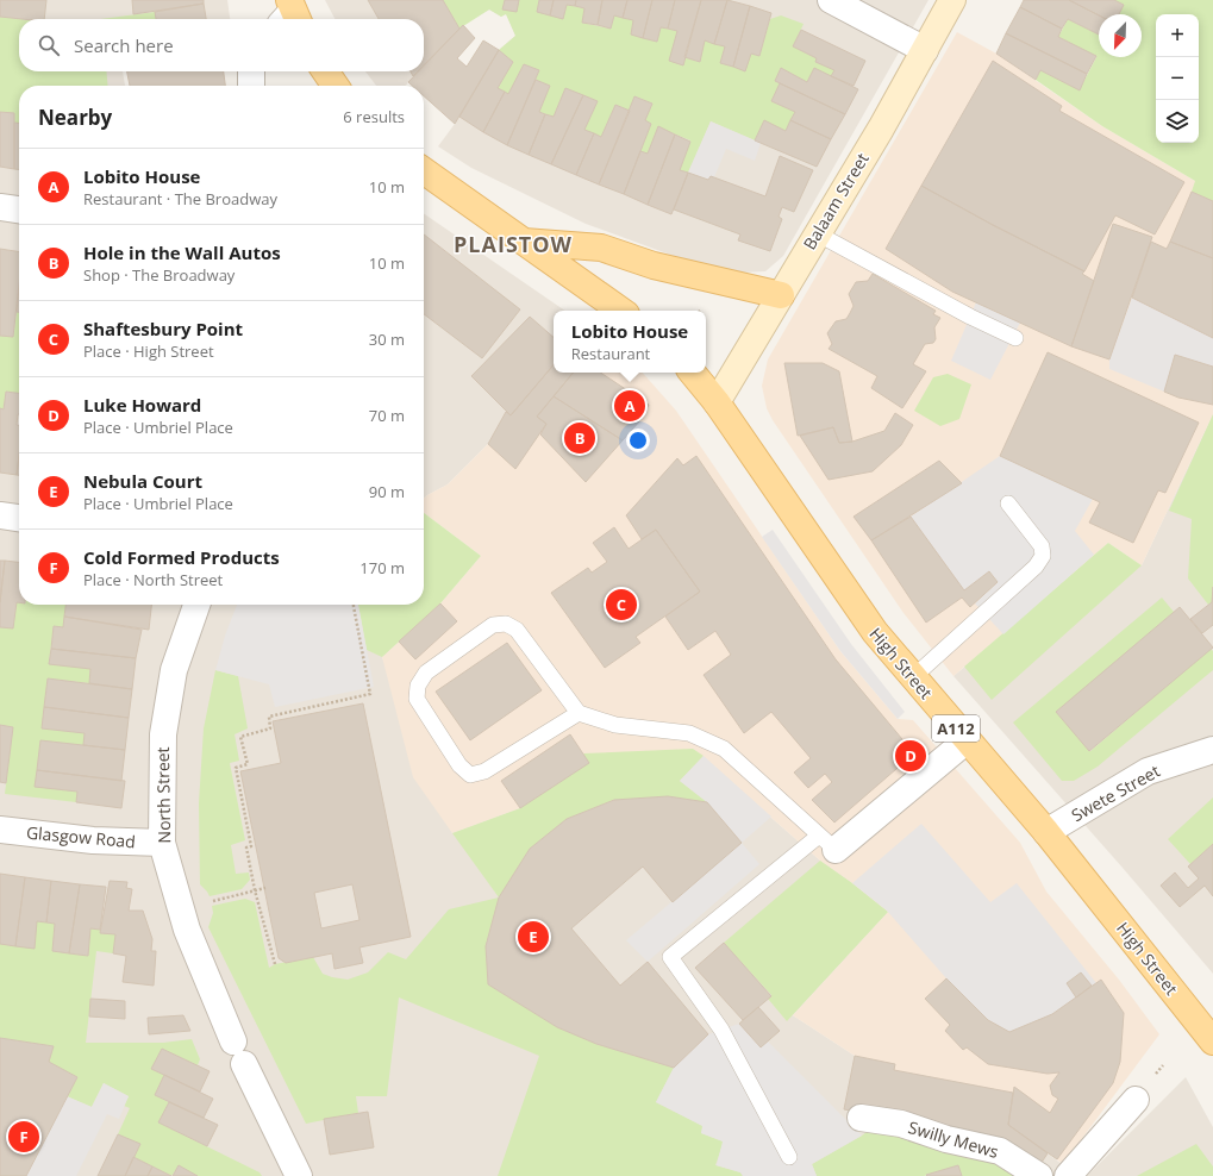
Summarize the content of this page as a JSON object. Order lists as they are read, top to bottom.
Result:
{
  "streets": {
    "main road": ["Balaam Street", "High Street", "A112"],
    "street": [
      "Swete Street",
      "North Street",
      "Glasgow Road",
      "Swilly Mews"
    ]
  },
  "crossings": [
    ["Balaam Street", "High Street"],
    ["Balaam Street", "A112"],
    ["High Street", "A112"],
    ["High Street", "Swete Street"],
    ["North Street", "Glasgow Road"]
  ],
  "districts": ["PLAISTOW"],
  "north": "bottom left",
  "page": {
    "map_buttons": ["+", "−"],
    "search": "Search here",
    "heading": ["Nearby", "6 results"],
    "list": [
      {
        "mark": "A",
        "name": "Lobito House",
        "note": "Restaurant · The Broadway",
        "value": "10 m"
      },
      {
        "mark": "B",
        "name": "Hole in the Wall Autos",
        "note": "Shop · The Broadway",
        "value": "10 m"
      },
      {
        "mark": "C",
        "name": "Shaftesbury Point",
        "note": "Place · High Street",
        "value": "30 m"
      },
      {
        "mark": "D",
        "name": "Luke Howard",
        "note": "Place · Umbriel Place",
        "value": "70 m"
      },
      {
        "mark": "E",
        "name": "Nebula Court",
        "note": "Place · Umbriel Place",
        "value": "90 m"
      },
      {
        "mark": "F",
        "name": "Cold Formed Products",
        "note": "Place · North Street",
        "value": "170 m"
      }
    ],
    "popup": ["Lobito House", "Restaurant"],
    "pins": [
      "A",
      "B",
      "C",
      "D",
      "E",
      "F"
    ]
  }
}
